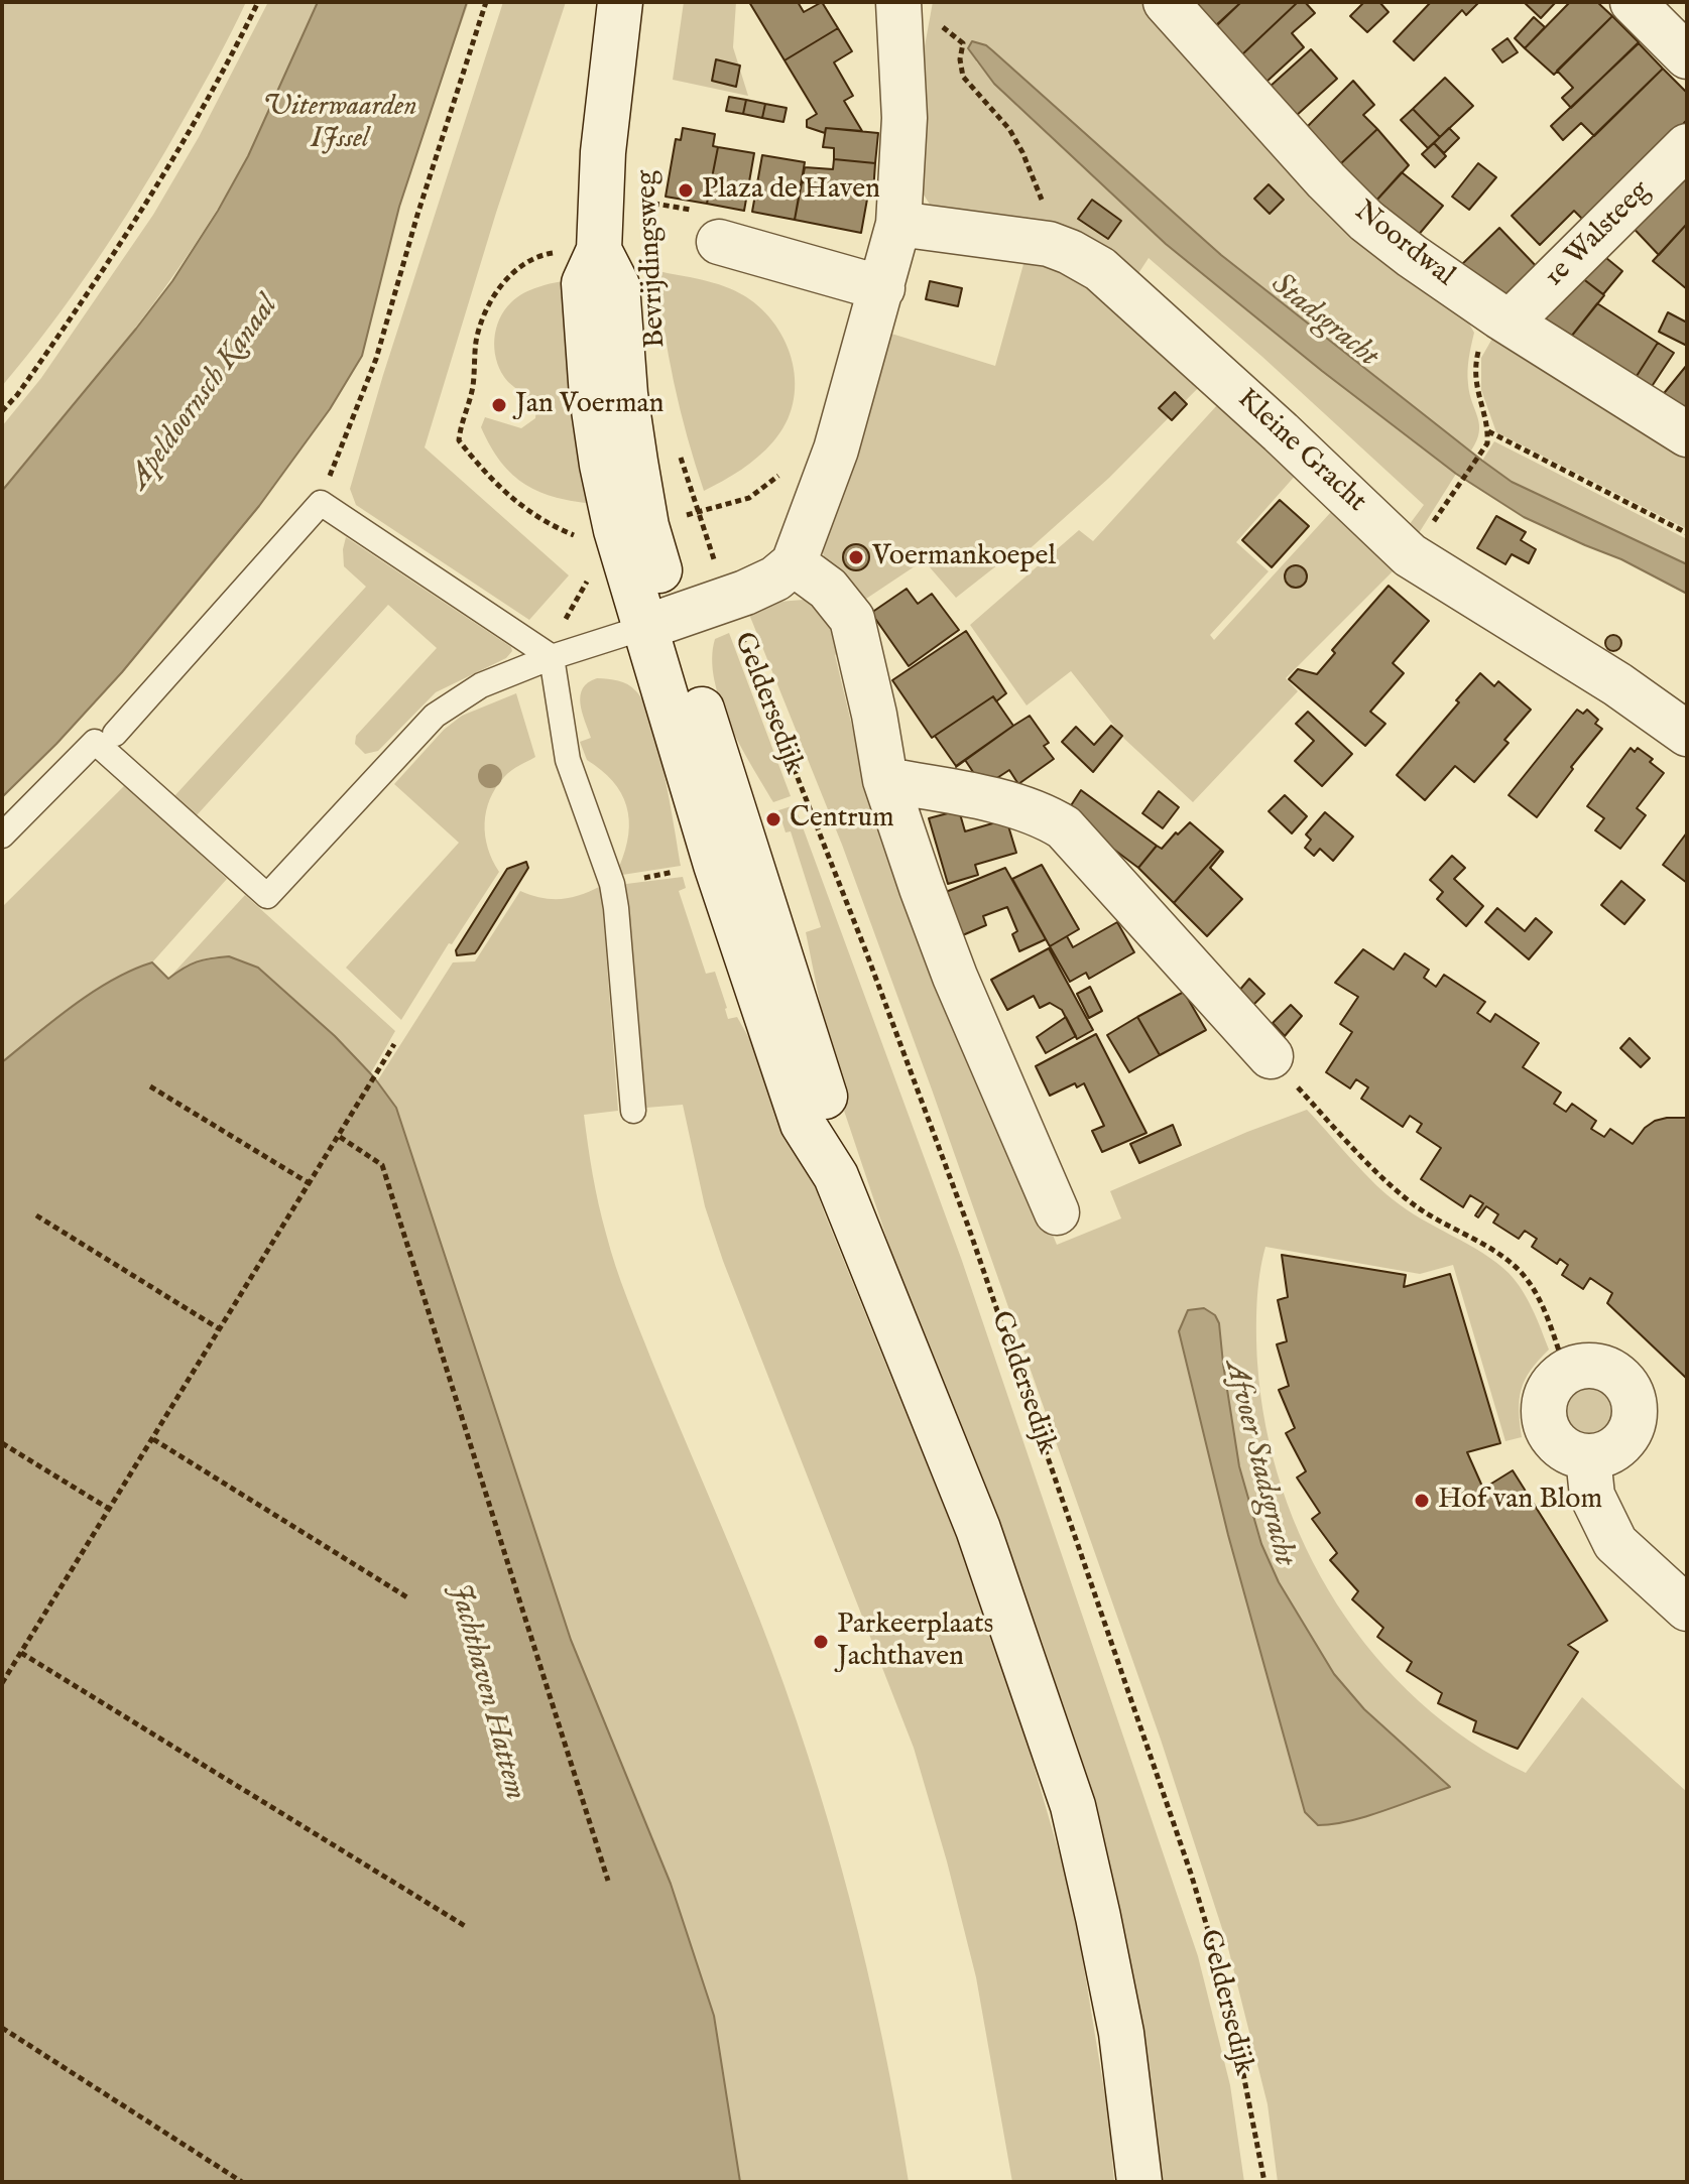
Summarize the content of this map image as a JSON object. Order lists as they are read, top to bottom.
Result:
{
  "streets": {
    "street": [
      "1e Walsteeg",
      "Noordwal",
      "Bevrijdingsweg",
      "Kleine Gracht",
      "Geldersedijk"
    ]
  },
  "crossings": [
    ["1e Walsteeg", "Noordwal"],
    ["Bevrijdingsweg", "Geldersedijk"]
  ],
  "water": [
    "Stadsgracht",
    "Apeldoornsch Kanaal",
    "Afvoer Stadsgracht",
    "Jachthaven Hattem"
  ],
  "parks": ["Uiterwaarden IJssel"],
  "places": [
    "Plaza de Haven",
    "Jan Voerman",
    "Voermankoepel",
    "Centrum",
    "Hof van Blom",
    "Parkeerplaats Jachthaven"
  ]
}
